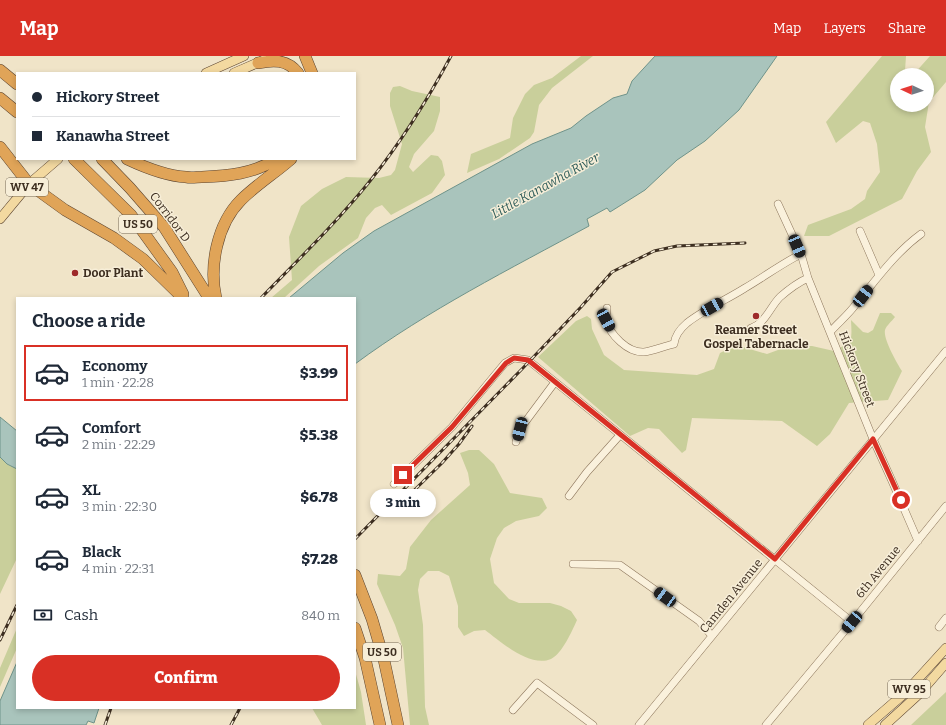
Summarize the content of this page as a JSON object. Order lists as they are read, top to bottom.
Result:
{
  "streets": {
    "highway": ["Corridor D", "US 50"],
    "main road": ["WV 47", "WV 95"],
    "street": ["Hickory Street", "6th Avenue", "Camden Avenue"]
  },
  "crossings": [
    ["Hickory Street", "6th Avenue"],
    ["Hickory Street", "Camden Avenue"]
  ],
  "water": ["Little Kanawha River"],
  "places": ["Door Plant", "Reamer Street Gospel Tabernacle"],
  "north": "left",
  "page": {
    "header": "Map",
    "nav": ["Map", "Layers", "Share"],
    "banner": ["Hickory Street", "Kanawha Street"],
    "heading": "Choose a ride",
    "list": [
      {
        "name": "Economy",
        "note": "1 min · 22:28",
        "value": "$3.99"
      },
      {
        "name": "Comfort",
        "note": "2 min · 22:29",
        "value": "$5.38"
      },
      {
        "name": "XL",
        "note": "3 min · 22:30",
        "value": "$6.78"
      },
      {
        "name": "Black",
        "note": "4 min · 22:31",
        "value": "$7.28"
      }
    ],
    "bubble": "3 min",
    "pay": ["Cash", "840 m"],
    "buttons": "Confirm"
  }
}
